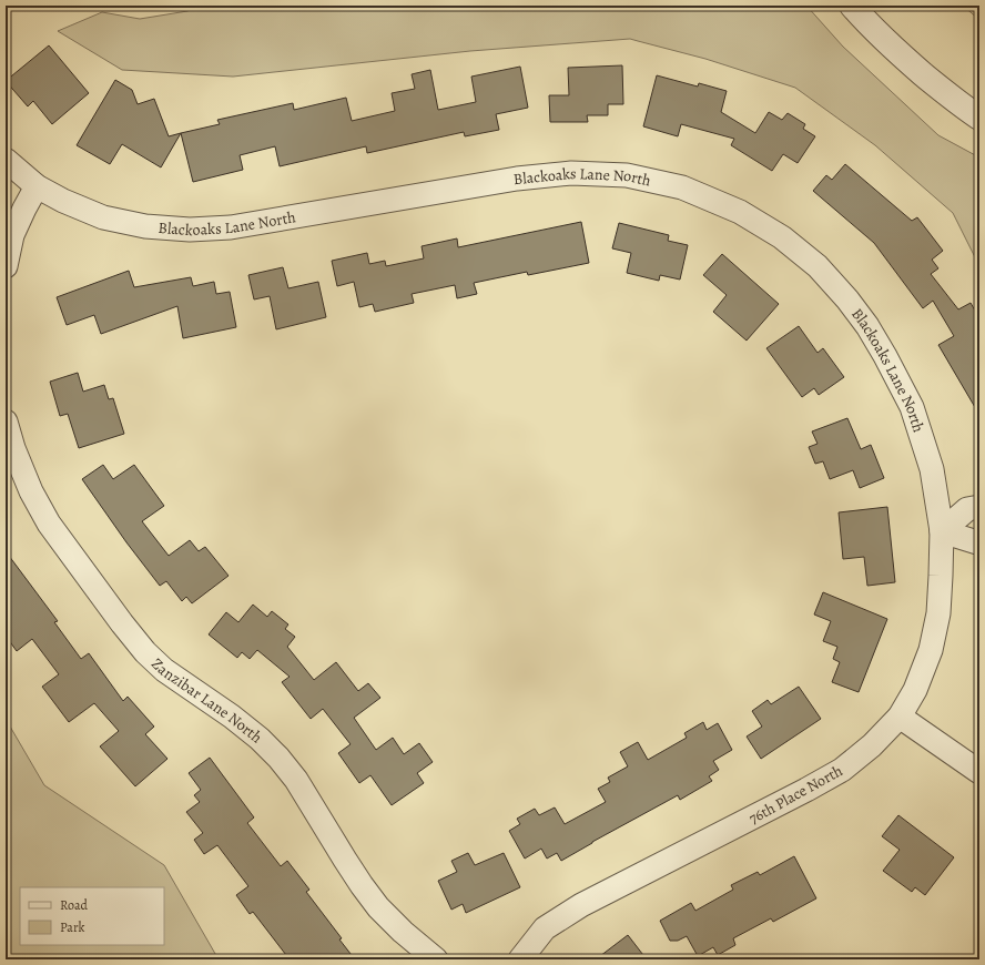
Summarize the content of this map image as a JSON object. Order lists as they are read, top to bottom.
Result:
{
  "streets": {
    "street": ["Blackoaks Lane North", "Zanzibar Lane North", "76th Place North"]
  },
  "crossings": [
    ["Blackoaks Lane North", "76th Place North"]
  ],
  "legend": ["Road", "Park"]
}
